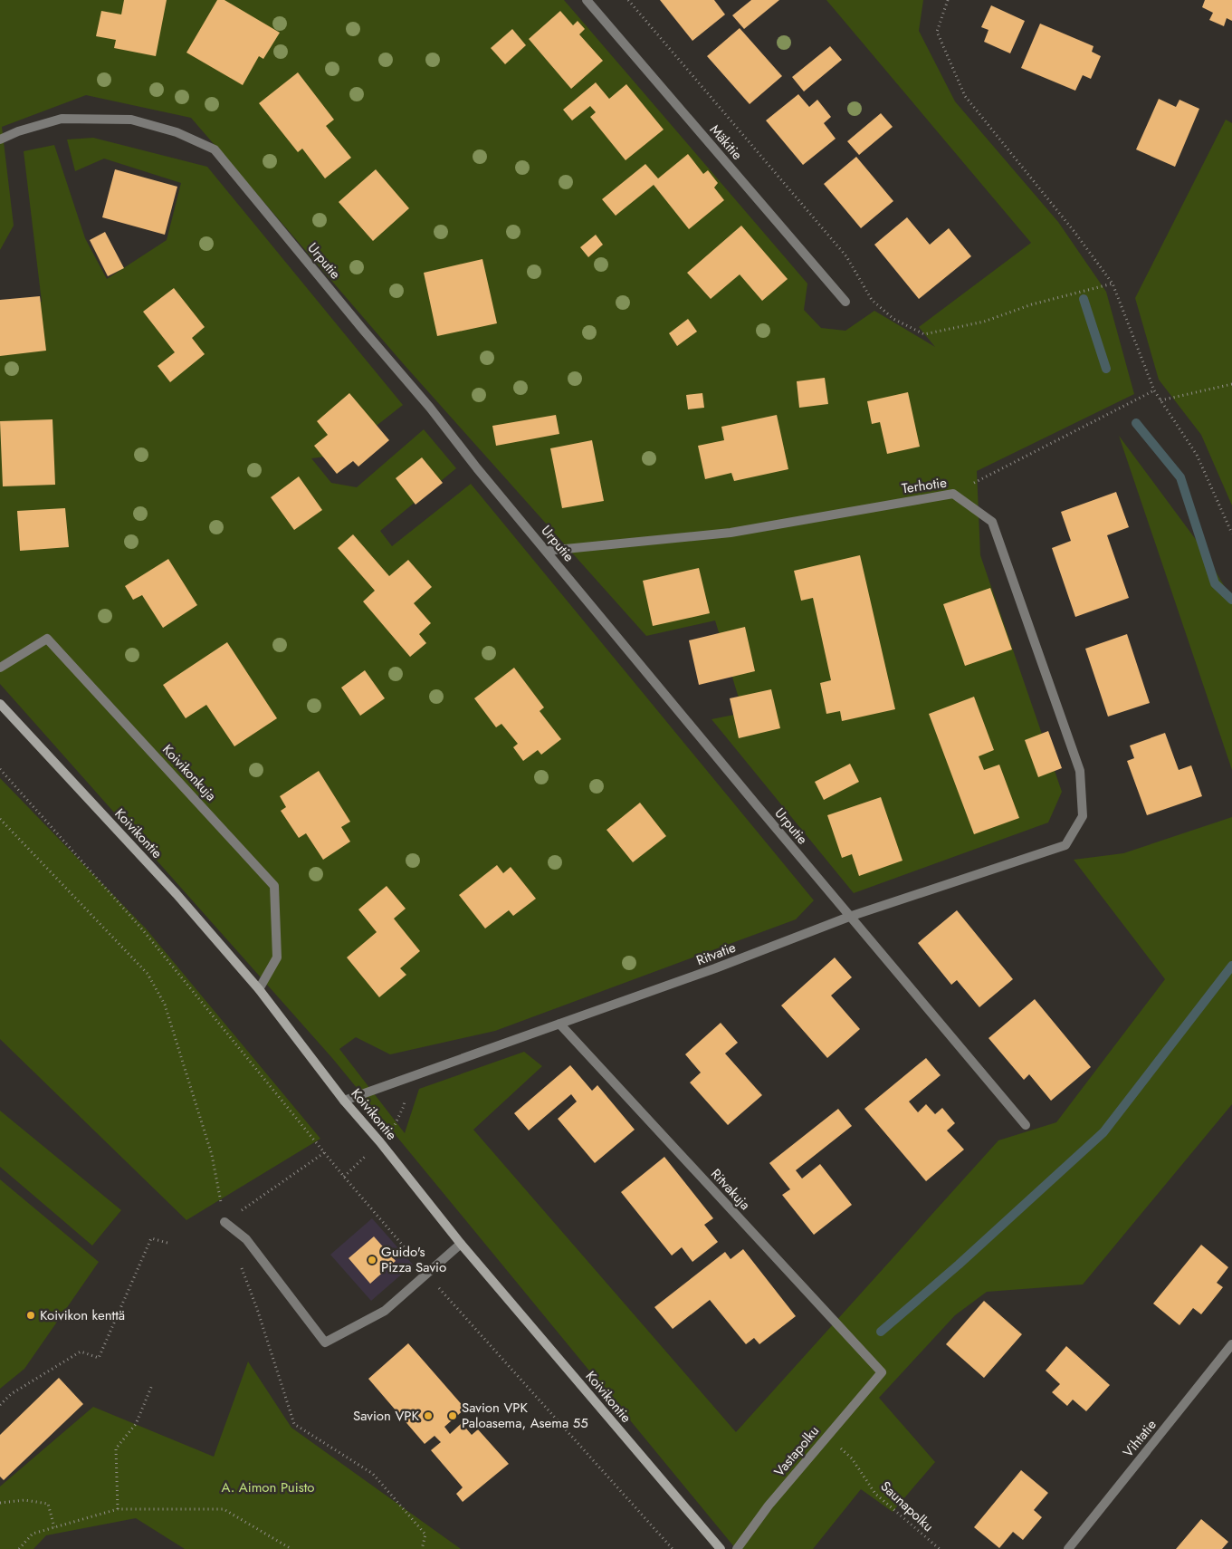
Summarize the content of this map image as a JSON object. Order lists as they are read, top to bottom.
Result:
{
  "streets": {
    "main road": ["Koivikontie"],
    "street": [
      "Mäkitie",
      "Urputie",
      "Terhotie",
      "Koivikonkuja",
      "Ritvatie",
      "Ritvakuja",
      "Vihtatie",
      "Vastapolku"
    ],
    "path": ["Saunapolku"]
  },
  "crossings": [
    ["Urputie", "Terhotie"],
    ["Urputie", "Ritvatie"],
    ["Terhotie", "Ritvatie"],
    ["Koivikonkuja", "Koivikontie"],
    ["Koivikontie", "Ritvatie"],
    ["Ritvatie", "Ritvakuja"],
    ["Ritvakuja", "Vastapolku"],
    ["Vastapolku", "Saunapolku"]
  ],
  "parks": ["A. Aimon Puisto"],
  "places": [
    "Guido's Pizza Savio",
    "Koivikon kenttä",
    "Savion VPK",
    "Savion VPK Paloasema, Asema 55"
  ]
}
